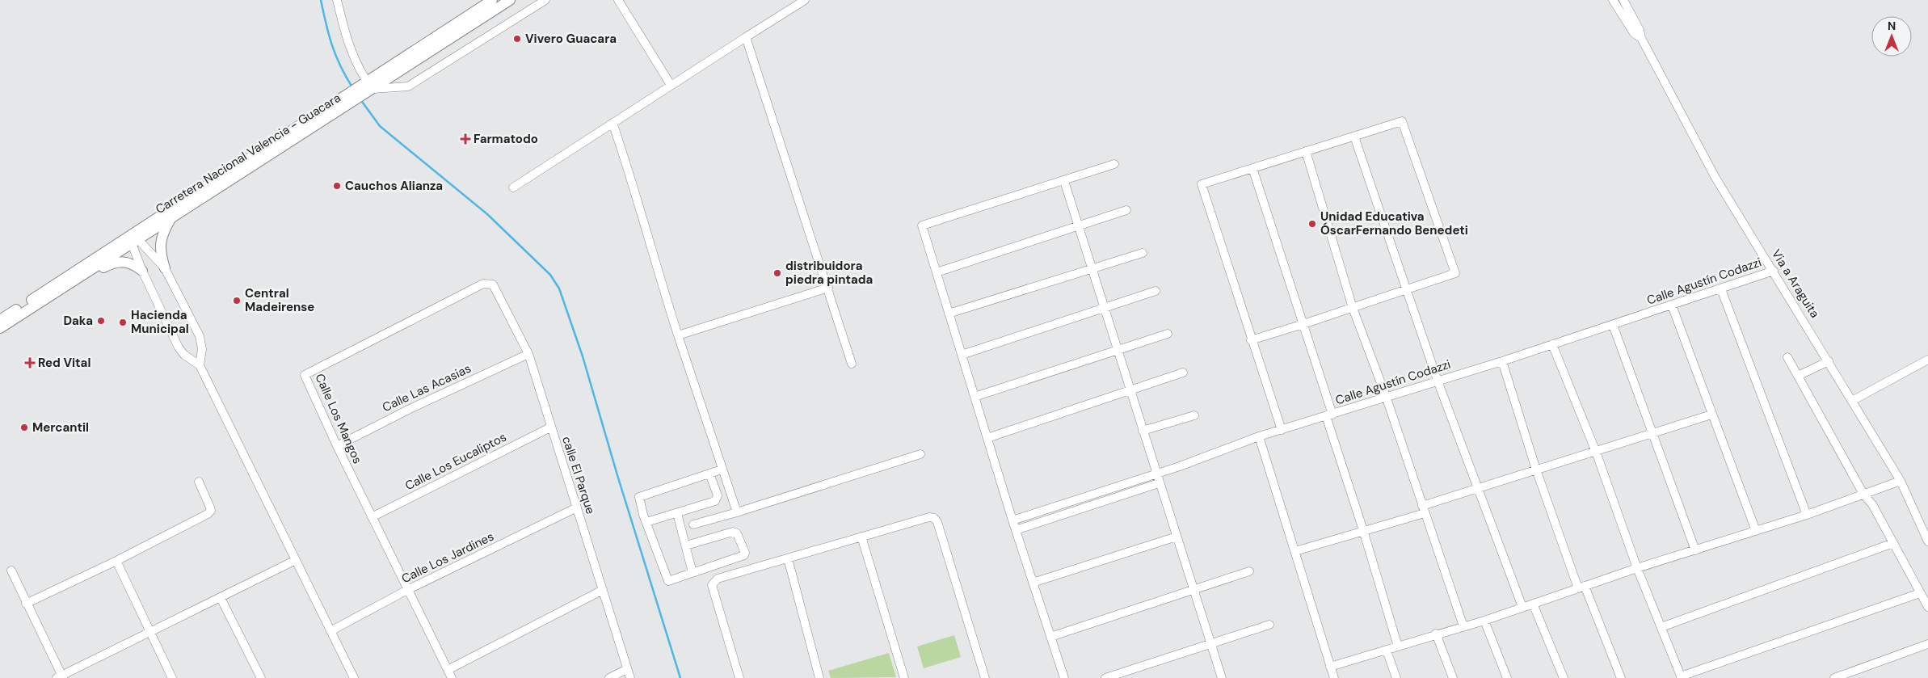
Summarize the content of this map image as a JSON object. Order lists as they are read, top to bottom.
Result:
{
  "streets": {
    "main road": ["Carretera Nacional Valencia - Guacara"],
    "street": [
      "Calle Agustín Codazzi",
      "Via a Araguita",
      "Calle Las Acasias",
      "Calle Los Mangos",
      "Calle Los Eucaliptos",
      "calle El Parque",
      "Calle Los Jardines"
    ]
  },
  "crossings": [
    ["Calle Agustín Codazzi", "Via a Araguita"],
    ["Calle Las Acasias", "Calle Los Mangos"],
    ["Calle Las Acasias", "calle El Parque"],
    ["Calle Los Mangos", "Calle Los Eucaliptos"],
    ["Calle Los Mangos", "calle El Parque"],
    ["Calle Los Mangos", "Calle Los Jardines"],
    ["Calle Los Eucaliptos", "calle El Parque"],
    ["calle El Parque", "Calle Los Jardines"]
  ],
  "places": {
    "other": [
      "Vivero Guacara",
      "Cauchos Alianza",
      "Unidad Educativa ÓscarFernando Benedeti",
      "distribuidora piedra pintada",
      "Central Madeirense",
      "Daka",
      "Hacienda Municipal",
      "Mercantil"
    ],
    "health": ["Farmatodo", "Red Vital"]
  },
  "north": "top"
}
